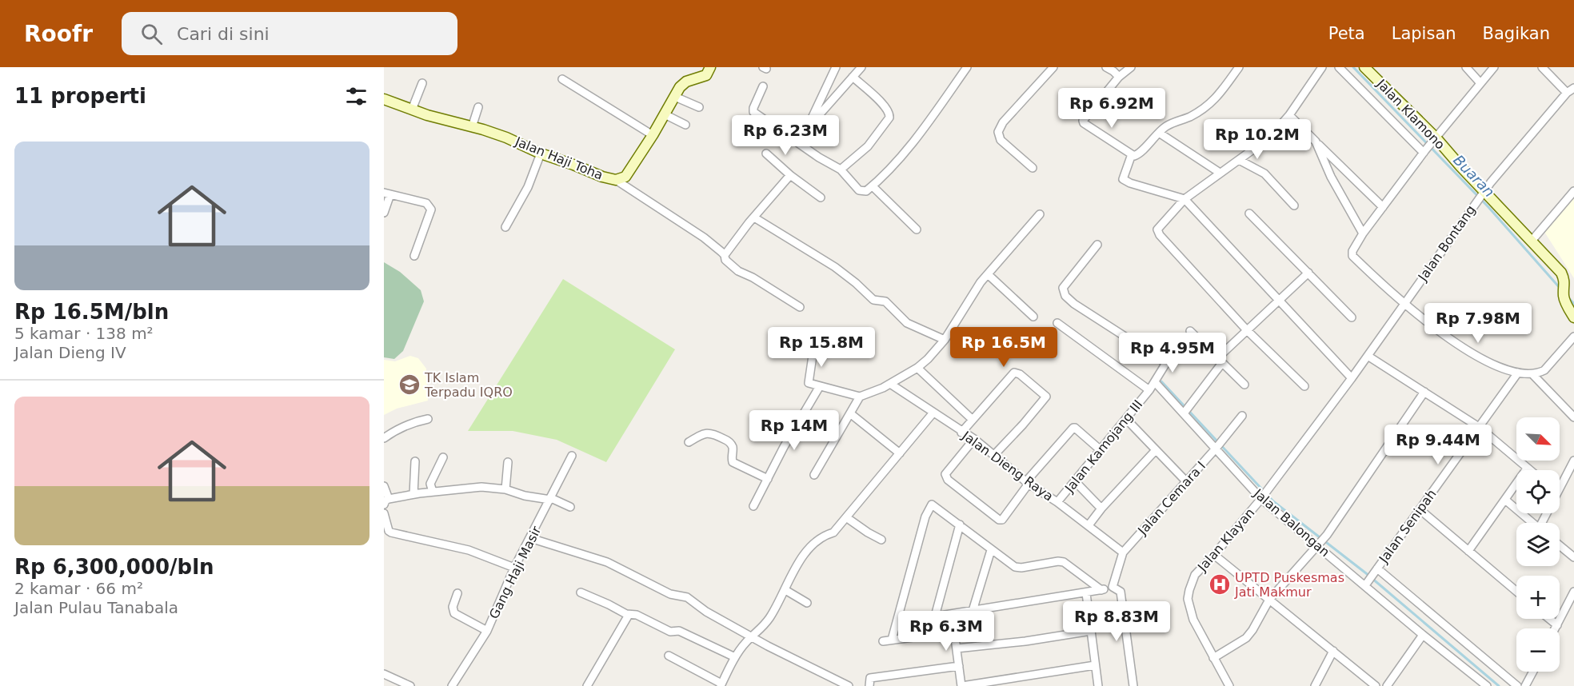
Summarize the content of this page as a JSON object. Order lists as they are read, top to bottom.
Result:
{
  "streets": {
    "street": [
      "Jalan Klamono",
      "Jalan Haji Toha",
      "Jalan Bontang",
      "Jalan Kamojang III",
      "Jalan Dieng Raya",
      "Jalan Cemara I",
      "Jalan Balongan",
      "Jalan Senipah",
      "Jalan Klayan",
      "Gang Haji Masir"
    ]
  },
  "crossings": [
    ["Jalan Klamono", "Jalan Bontang"],
    ["Jalan Bontang", "Jalan Balongan"],
    ["Jalan Bontang", "Jalan Klayan"],
    ["Jalan Kamojang III", "Jalan Dieng Raya"],
    ["Jalan Kamojang III", "Jalan Balongan"],
    ["Jalan Dieng Raya", "Jalan Cemara I"],
    ["Jalan Cemara I", "Jalan Balongan"],
    ["Jalan Balongan", "Jalan Senipah"],
    ["Jalan Balongan", "Jalan Klayan"]
  ],
  "water": ["Buaran"],
  "places": {
    "school or university": ["TK Islam Terpadu IQRO"],
    "hospital": ["UPTD Puskesmas Jati Makmur"]
  },
  "north": "bottom right",
  "page": {
    "header": "Roofr",
    "search": "Cari di sini",
    "nav": ["Peta", "Lapisan", "Bagikan"],
    "heading": "11 properti",
    "price": [
      "Rp 6.92M",
      "Rp 6.23M",
      "Rp 10.2M",
      "Rp 7.98M",
      "Rp 15.8M",
      "Rp 16.5M",
      "Rp 4.95M",
      "Rp 14M",
      "Rp 9.44M",
      "Rp 8.83M",
      "Rp 6.3M"
    ],
    "list": [
      {
        "name": "Rp 16.5M/bln",
        "note": "5 kamar · 138 m² · Jalan Dieng IV"
      },
      {
        "name": "Rp 6,300,000/bln",
        "note": "2 kamar · 66 m² · Jalan Pulau Tanabala"
      }
    ],
    "map_buttons": ["+", "−"]
  }
}
